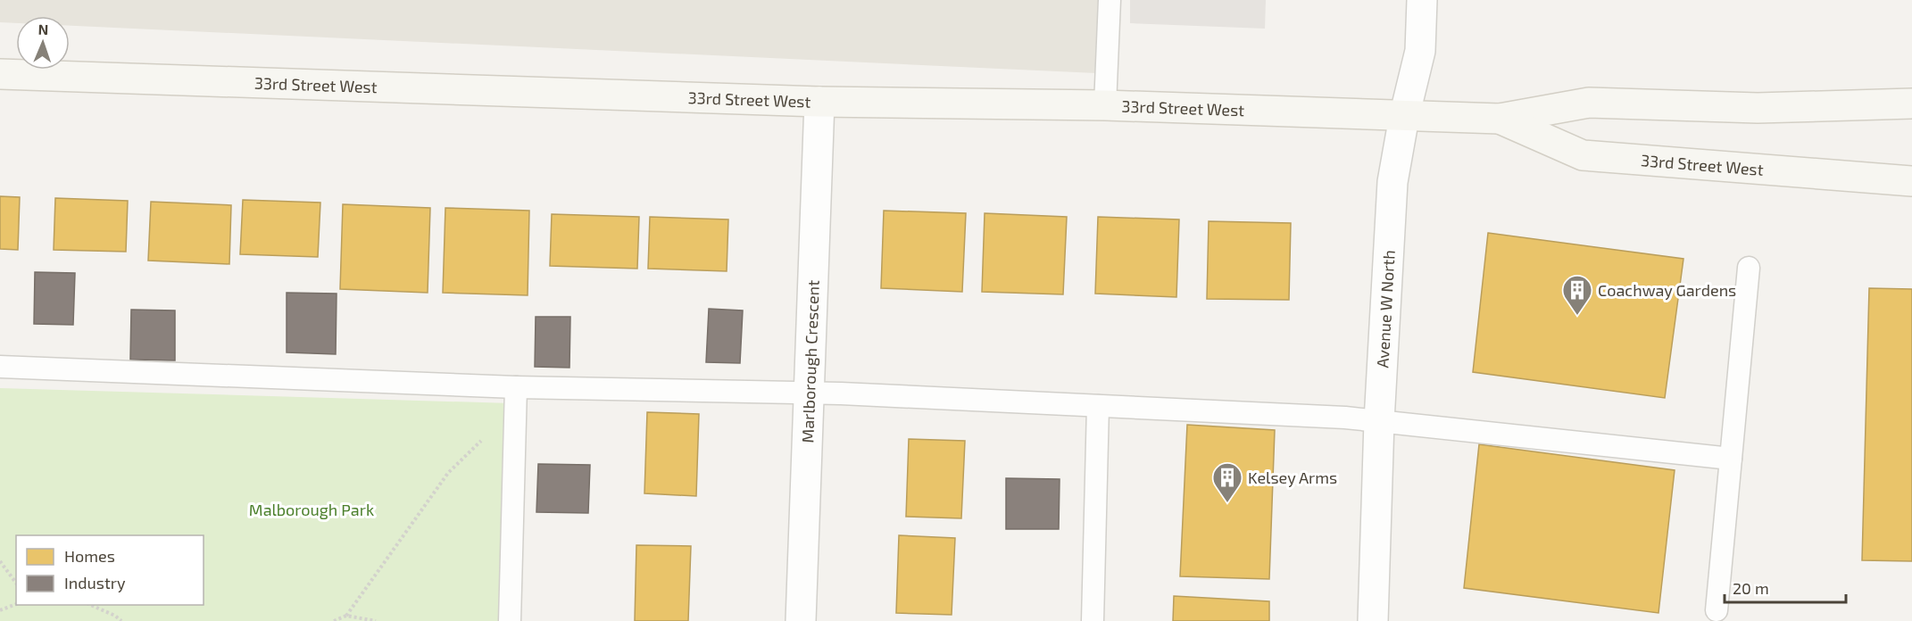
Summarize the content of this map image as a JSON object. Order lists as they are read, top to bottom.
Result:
{
  "streets": {
    "main road": ["33rd Street West"],
    "street": ["Avenue W North", "Marlborough Crescent"]
  },
  "crossings": [
    ["33rd Street West", "Avenue W North"],
    ["33rd Street West", "Marlborough Crescent"]
  ],
  "parks": ["Malborough Park"],
  "places": {
    "building": ["Coachway Gardens", "Kelsey Arms"]
  },
  "legend": ["Homes", "Industry"],
  "scale_bar": "20 m",
  "north": "top"
}
